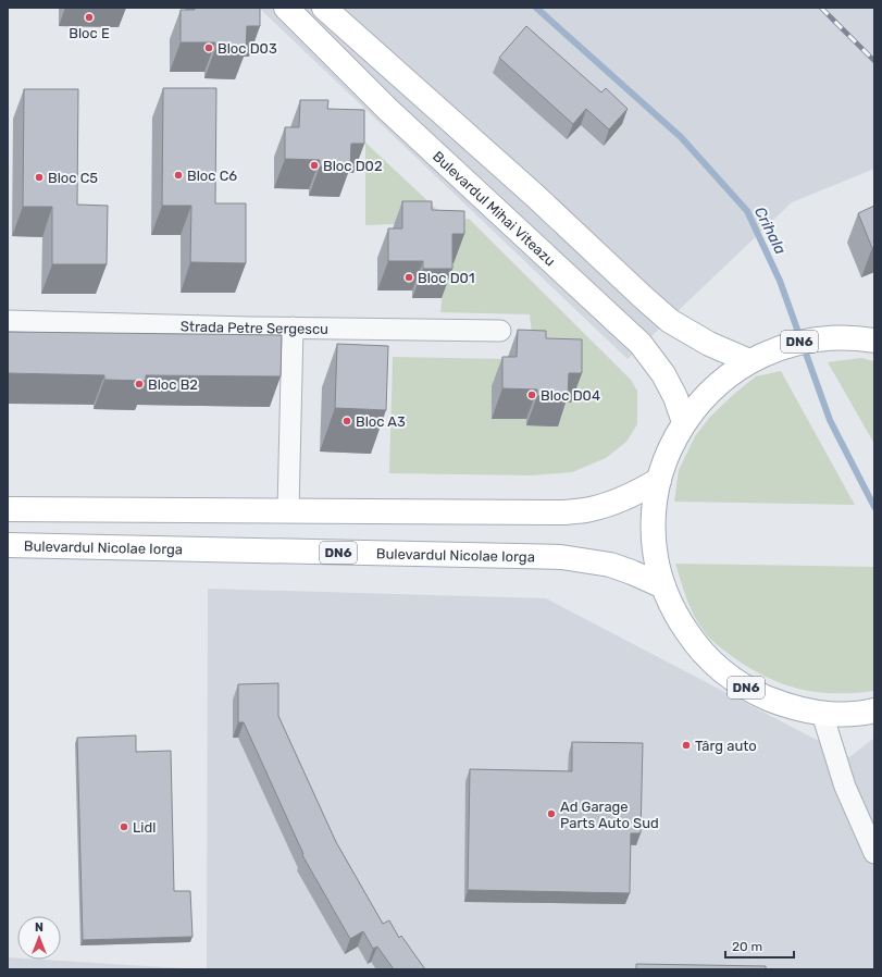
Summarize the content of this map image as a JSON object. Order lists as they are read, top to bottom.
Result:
{
  "streets": {
    "main road": ["Bulevardul Mihai Viteazu", "DN6", "Bulevardul Nicolae Iorga"],
    "street": ["Strada Petre Sergescu"]
  },
  "crossings": [
    ["Bulevardul Mihai Viteazu", "DN6"],
    ["DN6", "Bulevardul Nicolae Iorga"]
  ],
  "water": ["Crihala"],
  "places": [
    "Bloc E",
    "Bloc D03",
    "Bloc D02",
    "Bloc C6",
    "Bloc C5",
    "Bloc D01",
    "Bloc B2",
    "Bloc D04",
    "Bloc A3",
    "Târg auto",
    "Ad Garage Parts Auto Sud",
    "Lidl"
  ],
  "scale_bar": "20 m",
  "north": "top"
}
